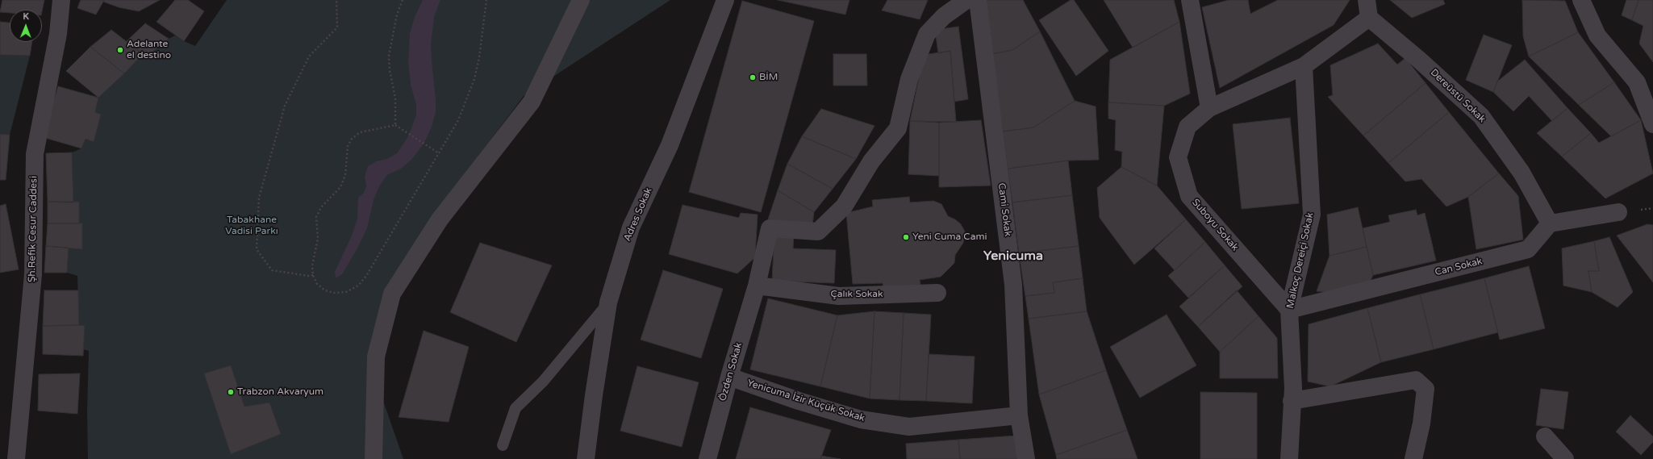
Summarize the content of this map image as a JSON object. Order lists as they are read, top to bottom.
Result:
{
  "streets": {
    "street": [
      "Dereüstü Sokak",
      "Cami Sokak",
      "Adres Sokak",
      "Suboyu Sokak",
      "Şh.Refik Cesur Caddesi",
      "Malkoç Dereiçi Sokak",
      "Can Sokak",
      "Çalık Sokak",
      "Özden Sokak",
      "Yenicuma İzir Küçük Sokak"
    ]
  },
  "crossings": [
    ["Dereüstü Sokak", "Can Sokak"],
    ["Cami Sokak", "Yenicuma İzir Küçük Sokak"],
    ["Suboyu Sokak", "Malkoç Dereiçi Sokak"],
    ["Suboyu Sokak", "Can Sokak"],
    ["Malkoç Dereiçi Sokak", "Can Sokak"],
    ["Çalık Sokak", "Özden Sokak"],
    ["Özden Sokak", "Yenicuma İzir Küçük Sokak"]
  ],
  "districts": ["Yenicuma"],
  "parks": ["Tabakhane Vadisi Parkı"],
  "places": [
    "Adelante el destino",
    "BİM",
    "Yeni Cuma Cami",
    "Trabzon Akvaryum"
  ],
  "north": "top"
}
